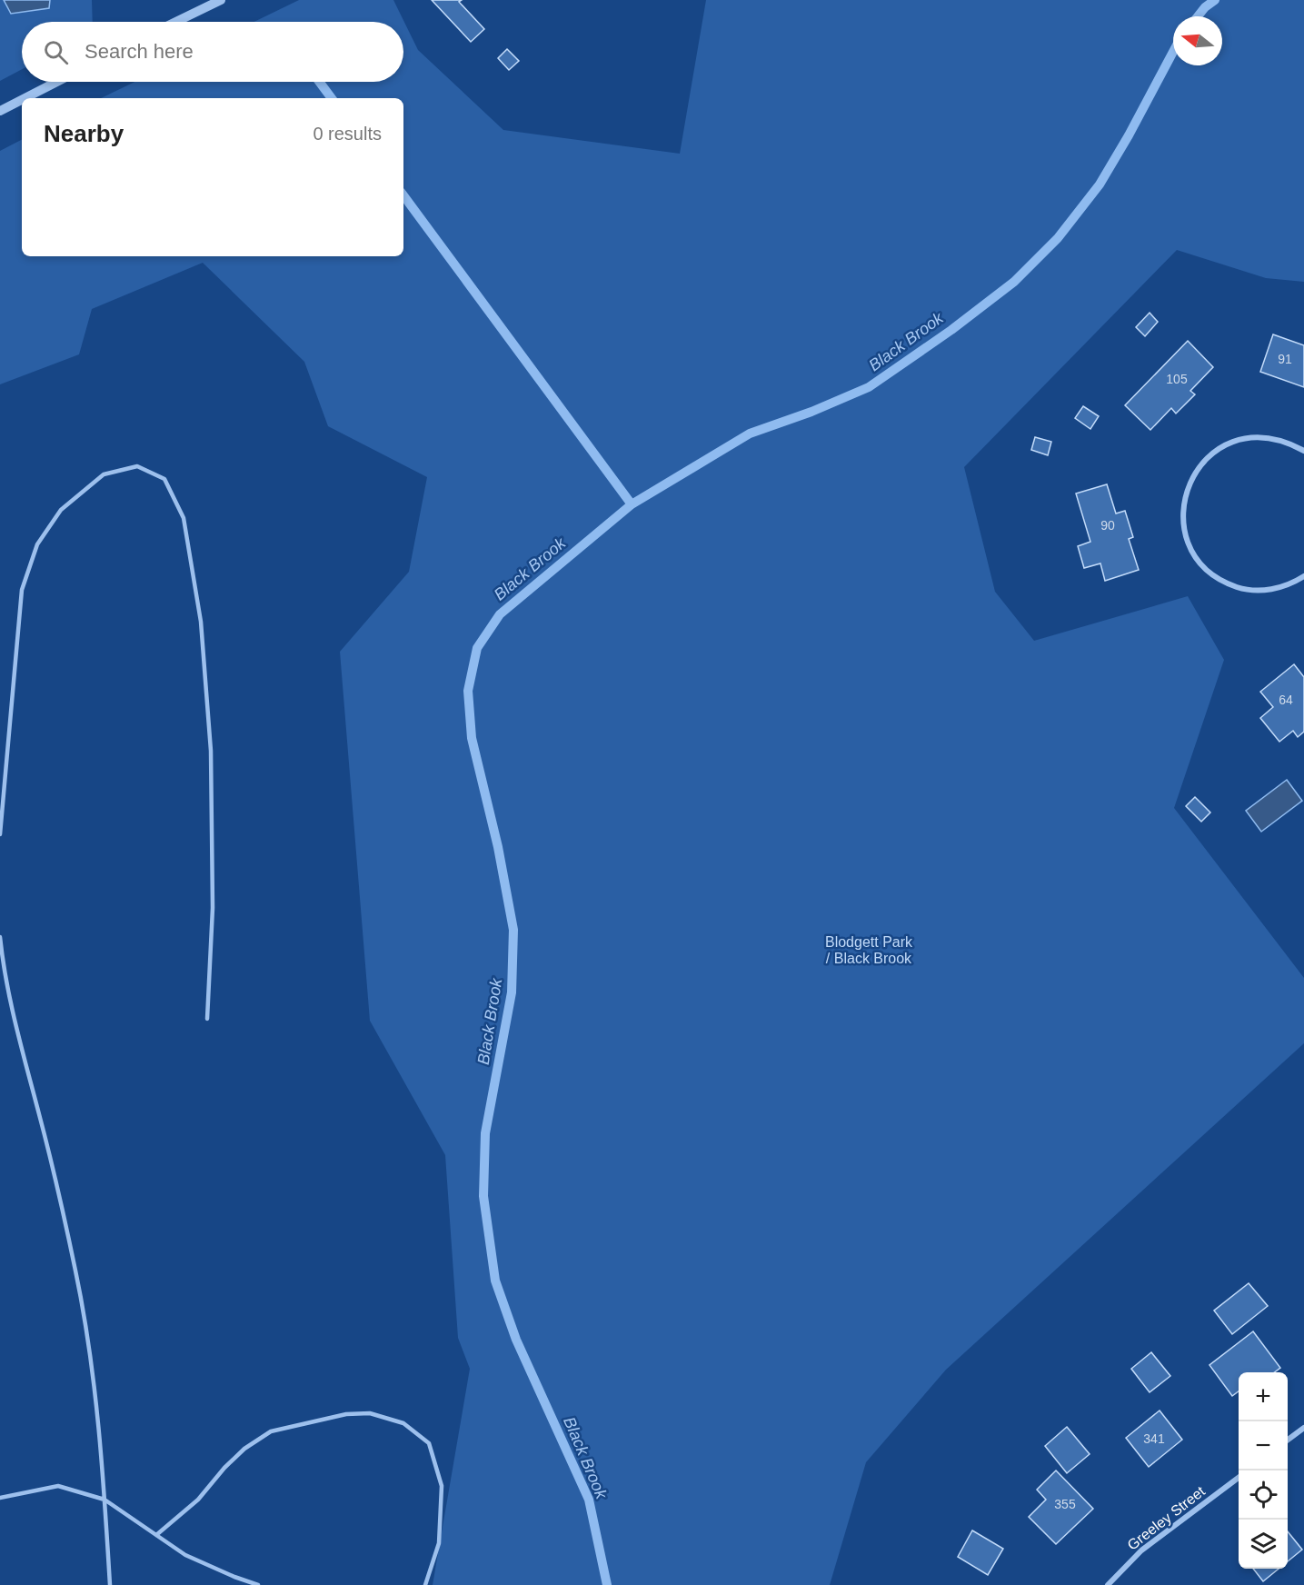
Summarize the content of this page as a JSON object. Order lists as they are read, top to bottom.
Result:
{
  "streets": {
    "street": ["Greeley Street"]
  },
  "water": ["Black Brook"],
  "parks": ["Blodgett Park / Black Brook"],
  "house_numbers": [
    "91",
    "105",
    "90",
    "64",
    "341",
    "355"
  ],
  "north": "left",
  "page": {
    "search": "Search here",
    "heading": ["Nearby", "0 results"],
    "map_buttons": ["+", "−"]
  }
}
